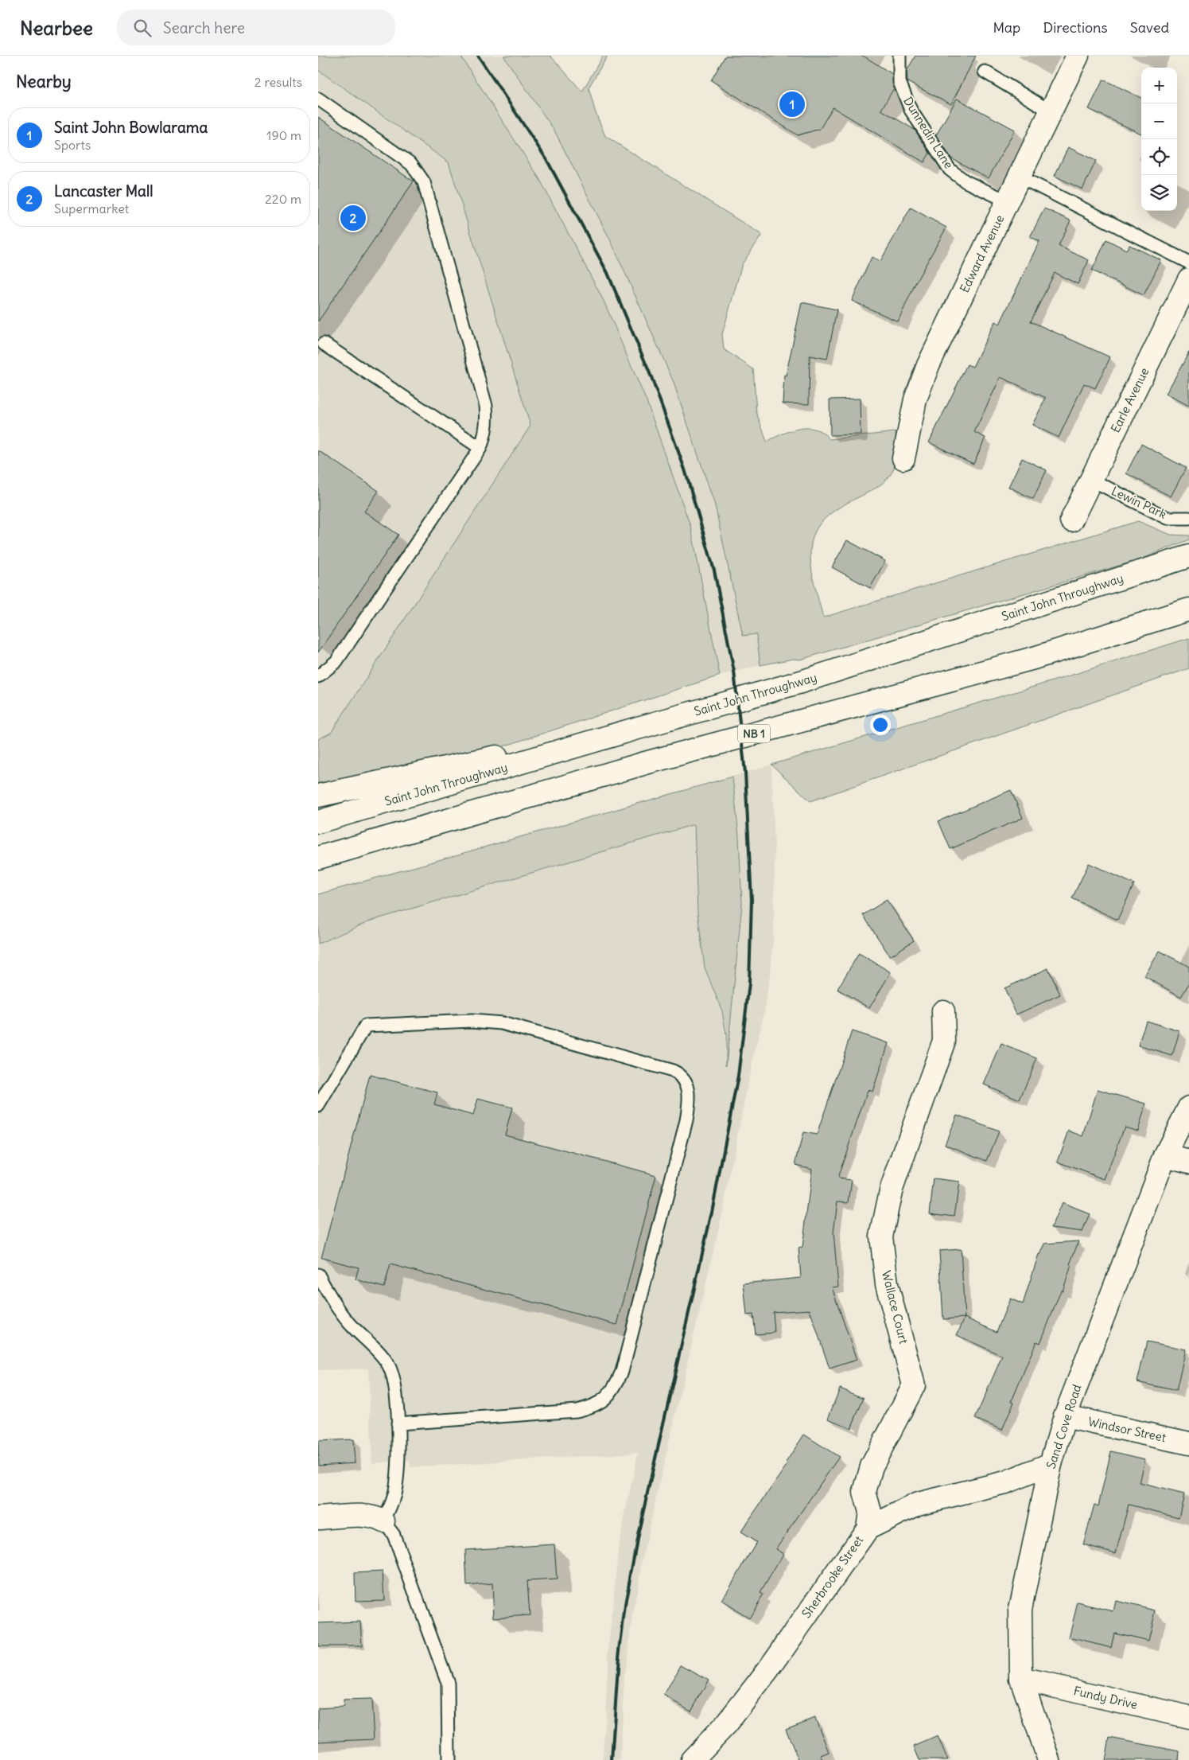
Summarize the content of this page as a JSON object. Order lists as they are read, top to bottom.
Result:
{
  "streets": {
    "main road": [
      "Edward Avenue",
      "Earle Avenue",
      "Saint John Throughway",
      "NB 1",
      "Wallace Court",
      "Sand Cove Road",
      "Windsor Street",
      "Sherbrooke Street",
      "Fundy Drive"
    ],
    "lane": ["Dunnedin Lane", "Lewin Park"]
  },
  "crossings": [
    ["Dunnedin Lane", "Edward Avenue"],
    ["Earle Avenue", "Lewin Park"],
    ["Wallace Court", "Sherbrooke Street"],
    ["Sand Cove Road", "Windsor Street"],
    ["Sand Cove Road", "Sherbrooke Street"],
    ["Sand Cove Road", "Fundy Drive"]
  ],
  "page": {
    "header": "Nearbee",
    "search": "Search here",
    "nav": ["Map", "Directions", "Saved"],
    "heading": ["Nearby", "2 results"],
    "map_buttons": ["+", "−"],
    "pins": ["1", "2"],
    "list": [
      {
        "mark": "1",
        "name": "Saint John Bowlarama",
        "note": "Sports",
        "value": "190 m"
      },
      {
        "mark": "2",
        "name": "Lancaster Mall",
        "note": "Supermarket",
        "value": "220 m"
      }
    ]
  }
}
